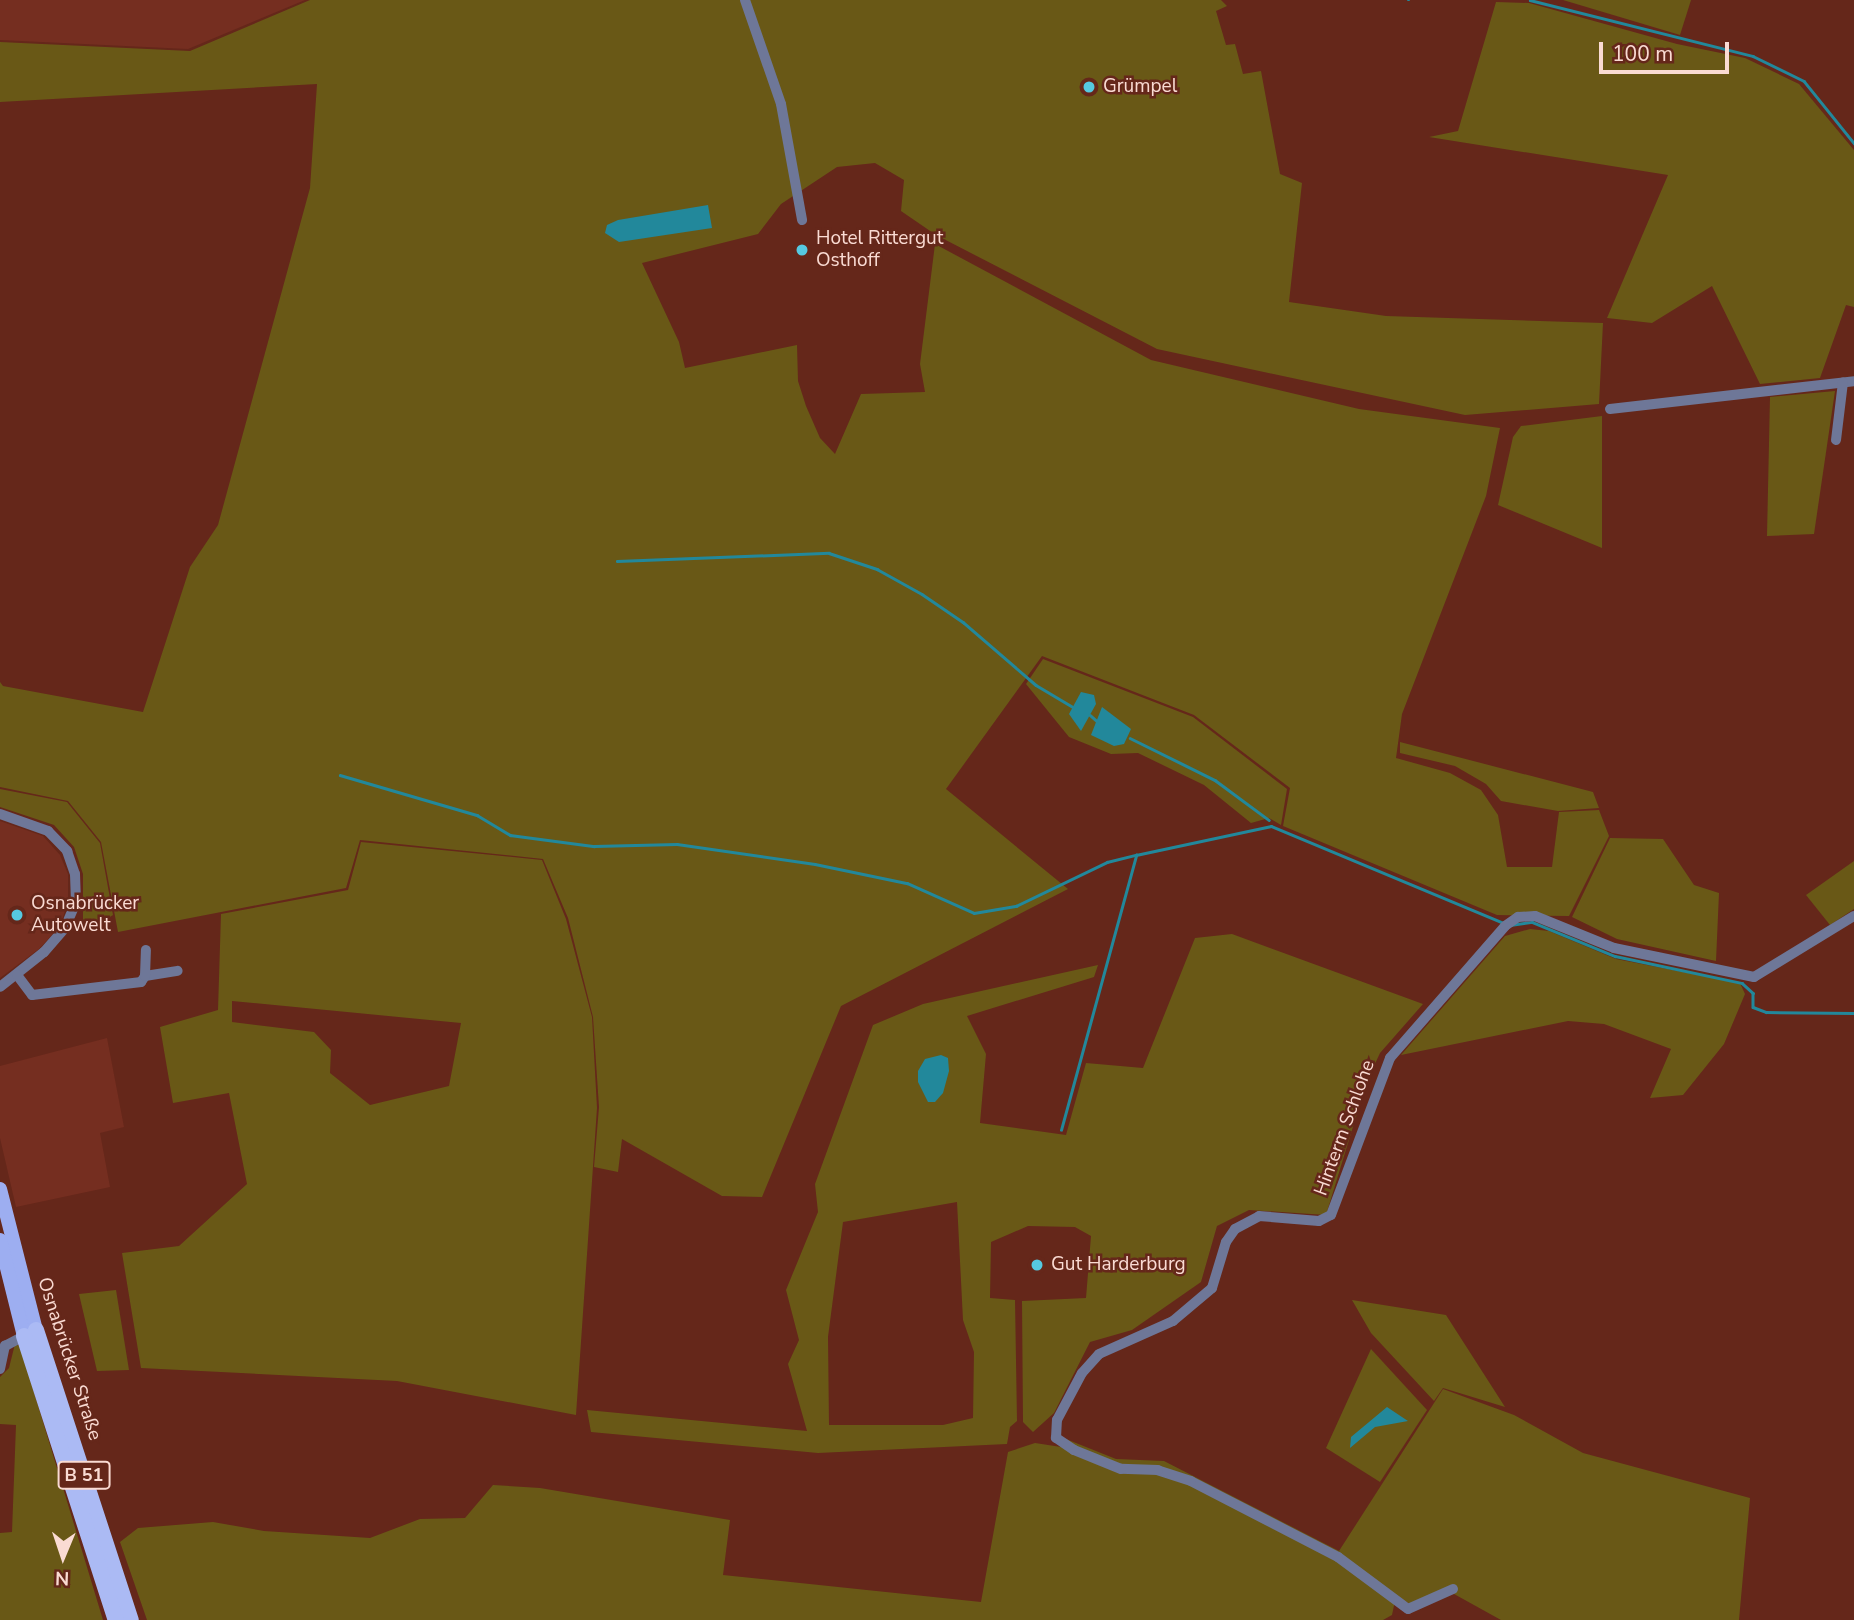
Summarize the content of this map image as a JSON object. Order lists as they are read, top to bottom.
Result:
{
  "streets": {
    "highway": ["Osnabrücker Straße", "B 51"],
    "street": ["Hinterm Schlohe"]
  },
  "places": [
    "Grümpel",
    "Hotel Rittergut Osthoff",
    "Osnabrücker Autowelt",
    "Gut Harderburg"
  ],
  "scale_bar": "100 m",
  "north": "bottom"
}
